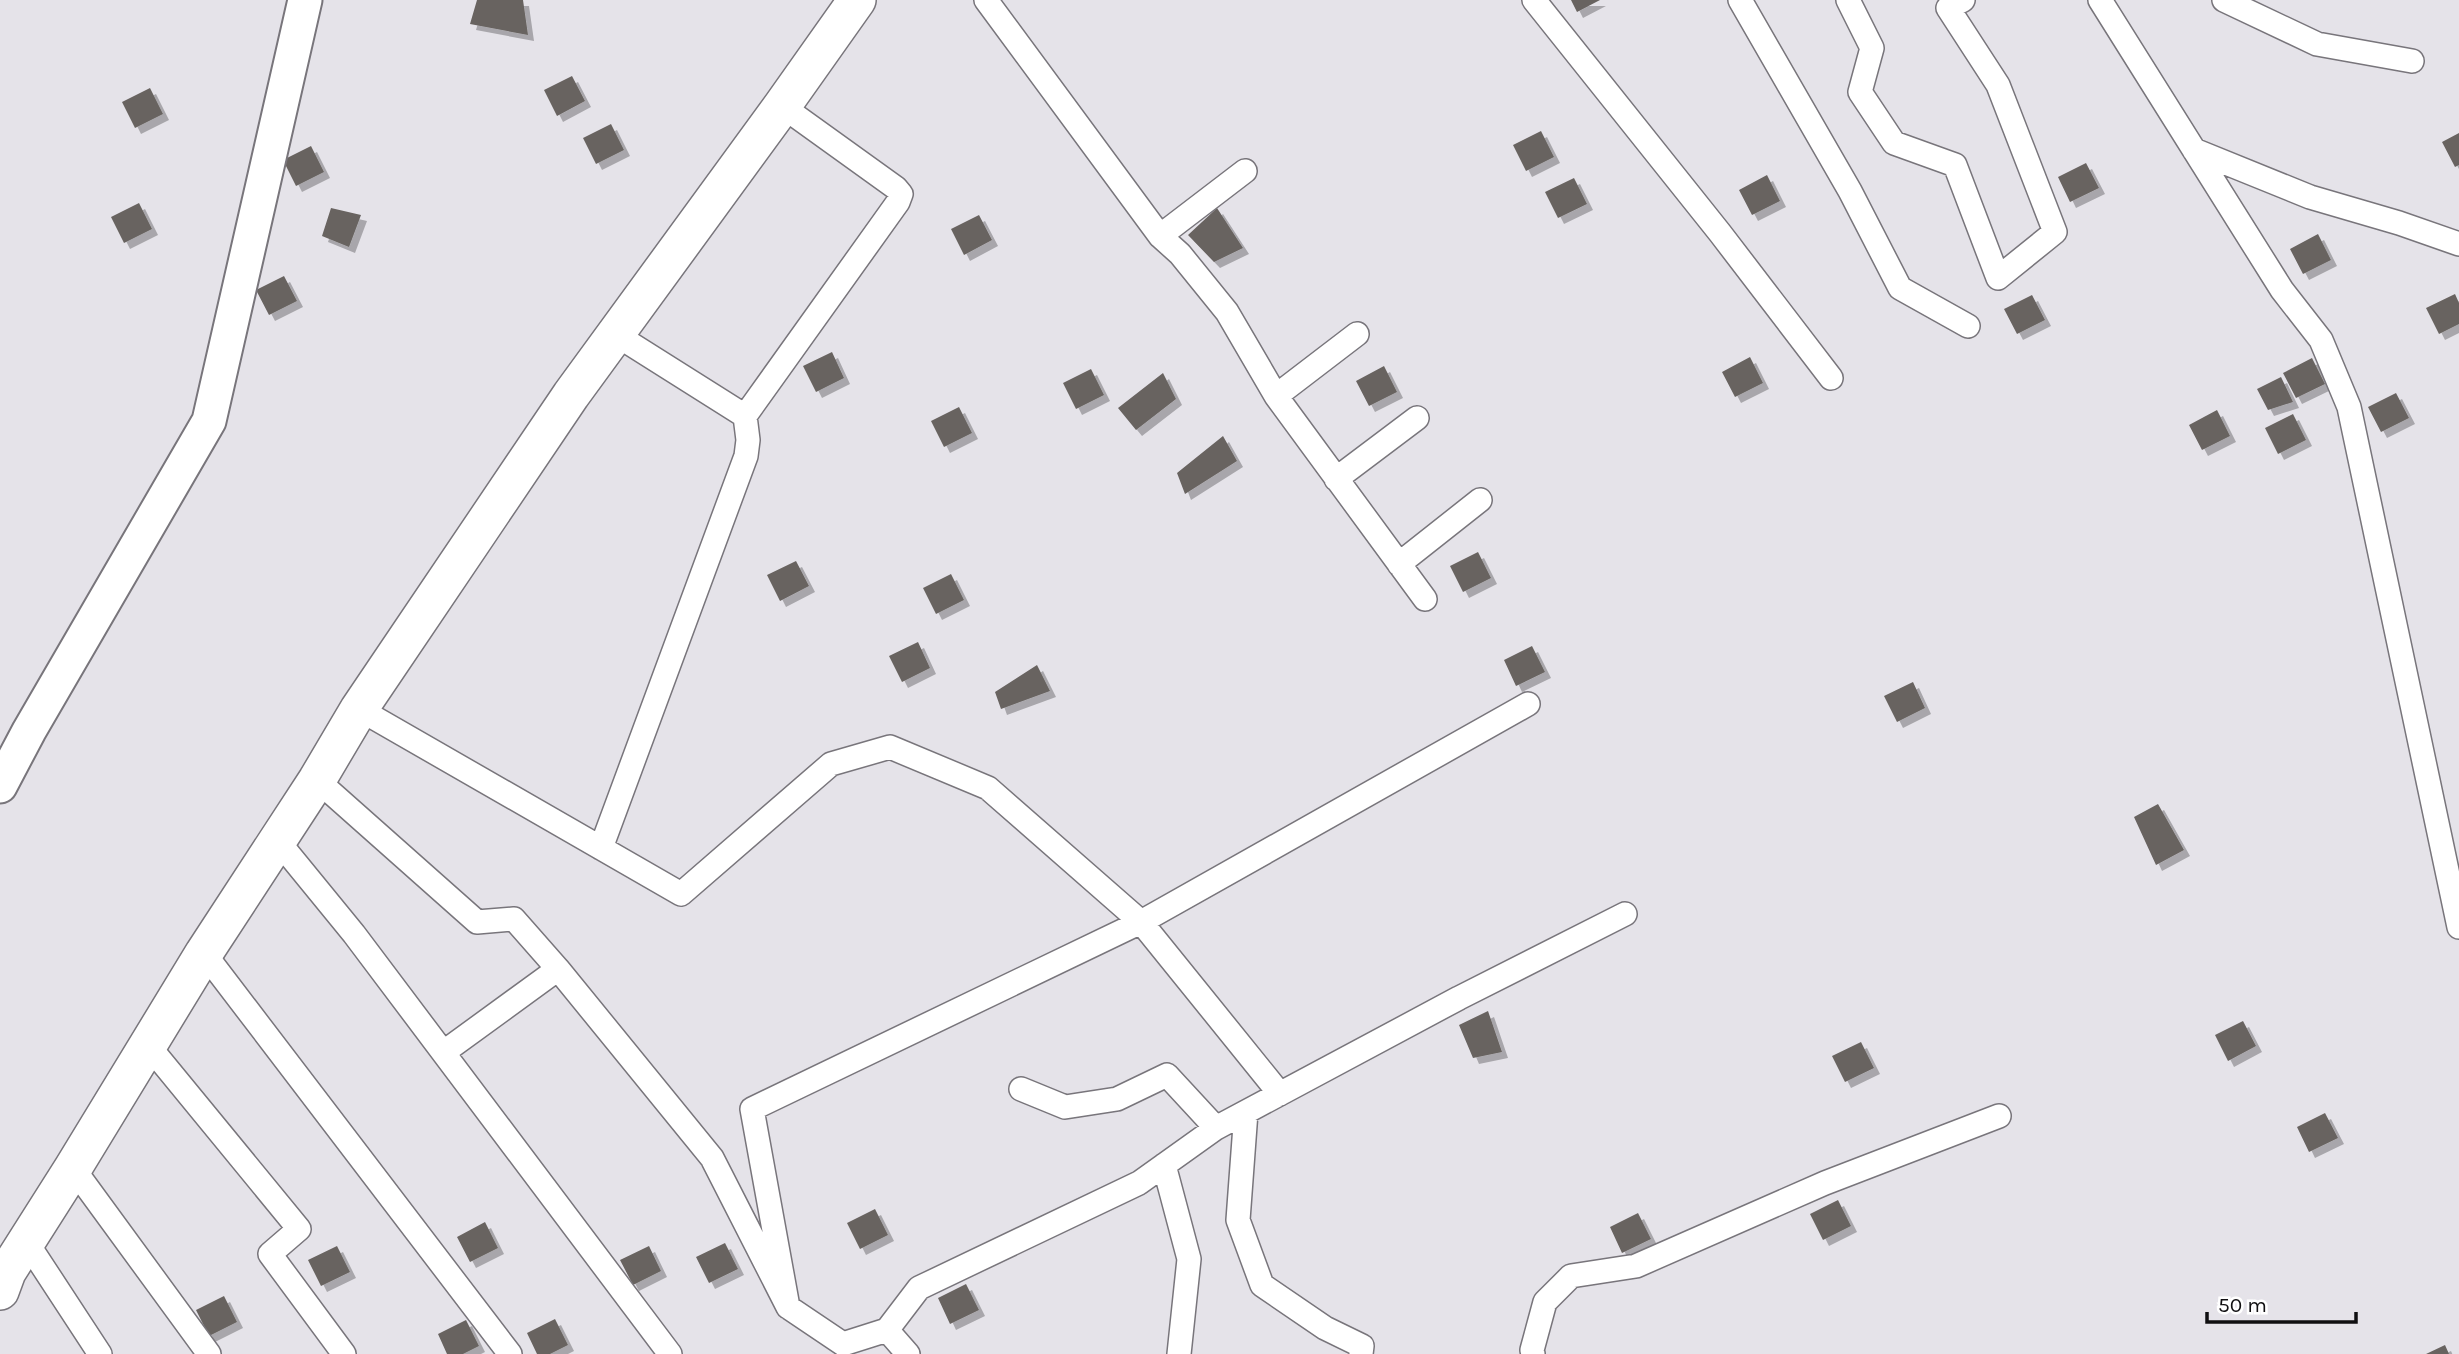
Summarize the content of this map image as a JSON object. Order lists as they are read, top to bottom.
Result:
{
  "scale_bar": "50 m"
}
